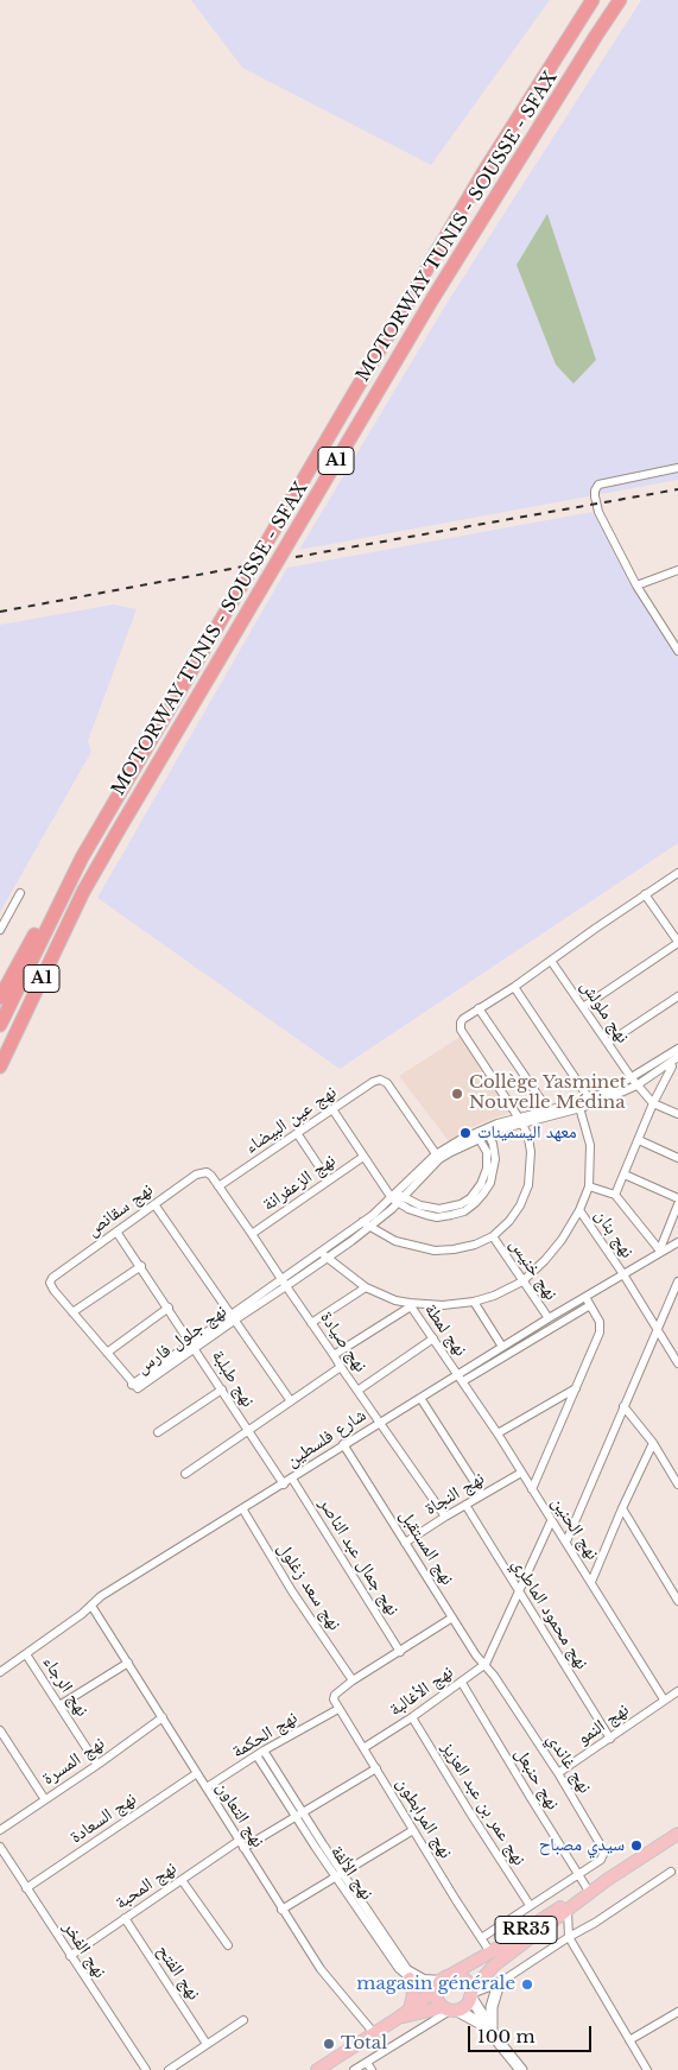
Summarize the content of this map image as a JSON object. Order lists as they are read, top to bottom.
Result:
{
  "streets": {
    "highway": ["MOTORWAY TUNIS - SOUSSE - SFAX", "A1"],
    "main road": ["RR35"],
    "street": [
      "نهج ملولش",
      "نهج عين البيضاء",
      "نهج الزعفرانة",
      "نهج سقانص",
      "نهج بنان",
      "نهج خنيس",
      "نهج لمطة",
      "نهج جلول فارس",
      "نهج صيادة",
      "نهج طبلبة",
      "شارع فلسطين",
      "نهج النجاة",
      "نهج الحنين",
      "نهج المستقبل",
      "نهج جمال عبد الناصر",
      "نهج سعد زغلول",
      "نهج محمود الماطري",
      "نهج الرجاء",
      "نهج الأغالبة",
      "نهج النمو",
      "نهج الحكمة",
      "نهج المسرة",
      "نهج غاندي",
      "نهج حنبعل",
      "نهج عمر بن عبد العزيز",
      "نهج التعاون",
      "نهج السعادة",
      "نهج المرابطون",
      "نهج الألفة",
      "نهج المحبة",
      "نهج الفخر",
      "نهج الفتح"
    ]
  },
  "crossings": [
    ["نهج ملولش", "نهج جلول فارس"],
    ["نهج عين البيضاء", "نهج جلول فارس"],
    ["نهج عين البيضاء", "نهج صيادة"],
    ["نهج الزعفرانة", "نهج صيادة"],
    ["نهج سقانص", "نهج صيادة"],
    ["نهج سقانص", "نهج طبلبة"],
    ["نهج بنان", "شارع فلسطين"],
    ["نهج خنيس", "شارع فلسطين"],
    ["نهج لمطة", "شارع فلسطين"],
    ["نهج لمطة", "نهج الحنين"],
    ["نهج جلول فارس", "نهج صيادة"],
    ["نهج جلول فارس", "نهج طبلبة"],
    ["نهج صيادة", "شارع فلسطين"],
    ["نهج صيادة", "نهج النجاة"],
    ["نهج طبلبة", "شارع فلسطين"],
    ["شارع فلسطين", "نهج الحنين"],
    ["شارع فلسطين", "نهج المستقبل"],
    ["شارع فلسطين", "نهج جمال عبد الناصر"],
    ["شارع فلسطين", "نهج سعد زغلول"],
    ["شارع فلسطين", "نهج الرجاء"],
    ["شارع فلسطين", "نهج التعاون"],
    ["نهج النجاة", "نهج الحنين"],
    ["نهج النجاة", "نهج المستقبل"],
    ["نهج النجاة", "نهج محمود الماطري"],
    ["نهج الحنين", "نهج الأغالبة"],
    ["نهج الحنين", "نهج النمو"],
    ["نهج المستقبل", "نهج الأغالبة"],
    ["نهج المستقبل", "نهج غاندي"],
    ["نهج سعد زغلول", "نهج المرابطون"],
    ["نهج محمود الماطري", "نهج الأغالبة"],
    ["نهج محمود الماطري", "نهج النمو"],
    ["نهج الرجاء", "نهج المسرة"],
    ["نهج الأغالبة", "نهج غاندي"],
    ["نهج الأغالبة", "نهج حنبعل"],
    ["نهج الأغالبة", "نهج عمر بن عبد العزيز"],
    ["نهج الأغالبة", "نهج المرابطون"],
    ["نهج النمو", "نهج غاندي"],
    ["نهج الحكمة", "نهج التعاون"],
    ["نهج الحكمة", "نهج المرابطون"],
    ["نهج الحكمة", "نهج الألفة"],
    ["نهج المسرة", "نهج التعاون"],
    ["نهج غاندي", "نهج حنبعل"],
    ["نهج حنبعل", "RR35"],
    ["نهج التعاون", "نهج السعادة"],
    ["نهج التعاون", "نهج المحبة"],
    ["نهج التعاون", "RR35"],
    ["نهج السعادة", "نهج الفخر"],
    ["نهج المرابطون", "RR35"],
    ["نهج الألفة", "RR35"],
    ["نهج المحبة", "نهج الفخر"],
    ["نهج المحبة", "نهج الفتح"]
  ],
  "places": [
    "Collège Yasminet Nouvelle Médina",
    "معهد اليسمينات",
    "سيدي مصباح",
    "magasin générale",
    "Total"
  ],
  "scale_bar": "100 m"
}
